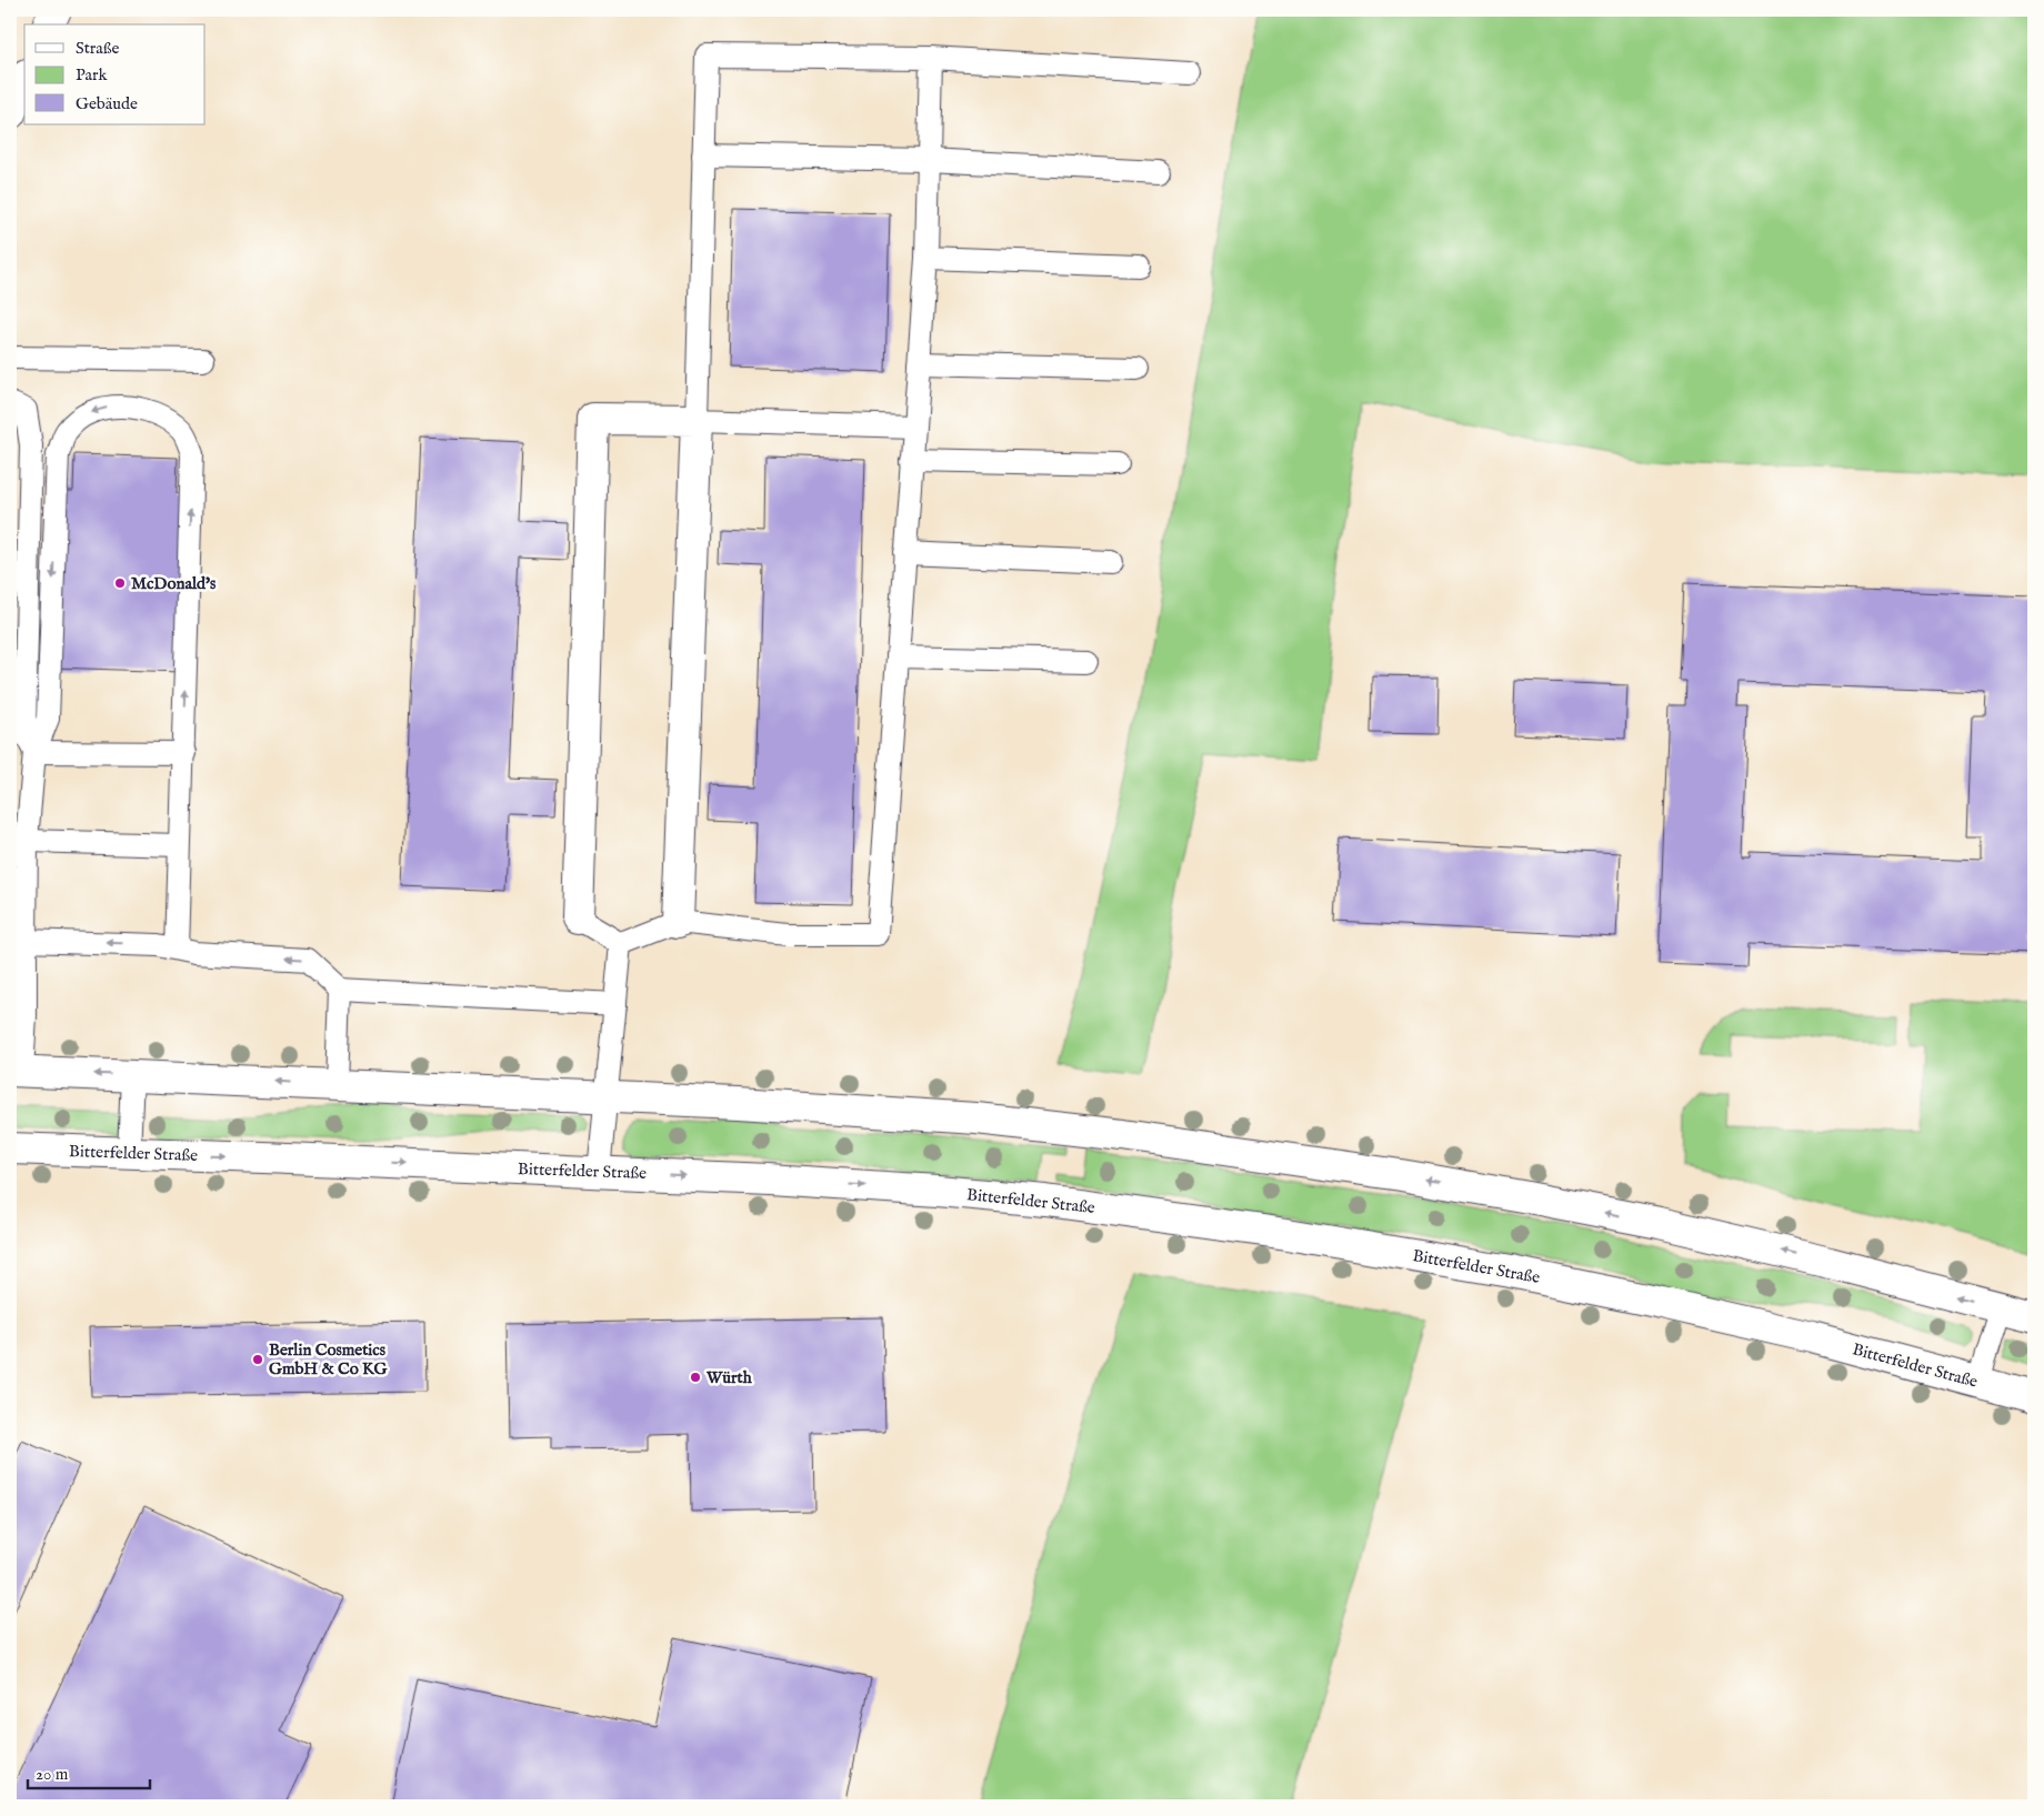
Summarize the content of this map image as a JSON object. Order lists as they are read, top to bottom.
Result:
{
  "streets": {
    "main road": ["Bitterfelder Straße"]
  },
  "places": ["McDonald's", "Berlin Cosmetics GmbH & Co KG", "Würth"],
  "legend": ["Straße", "Park", "Gebäude"],
  "scale_bar": "20 m"
}
